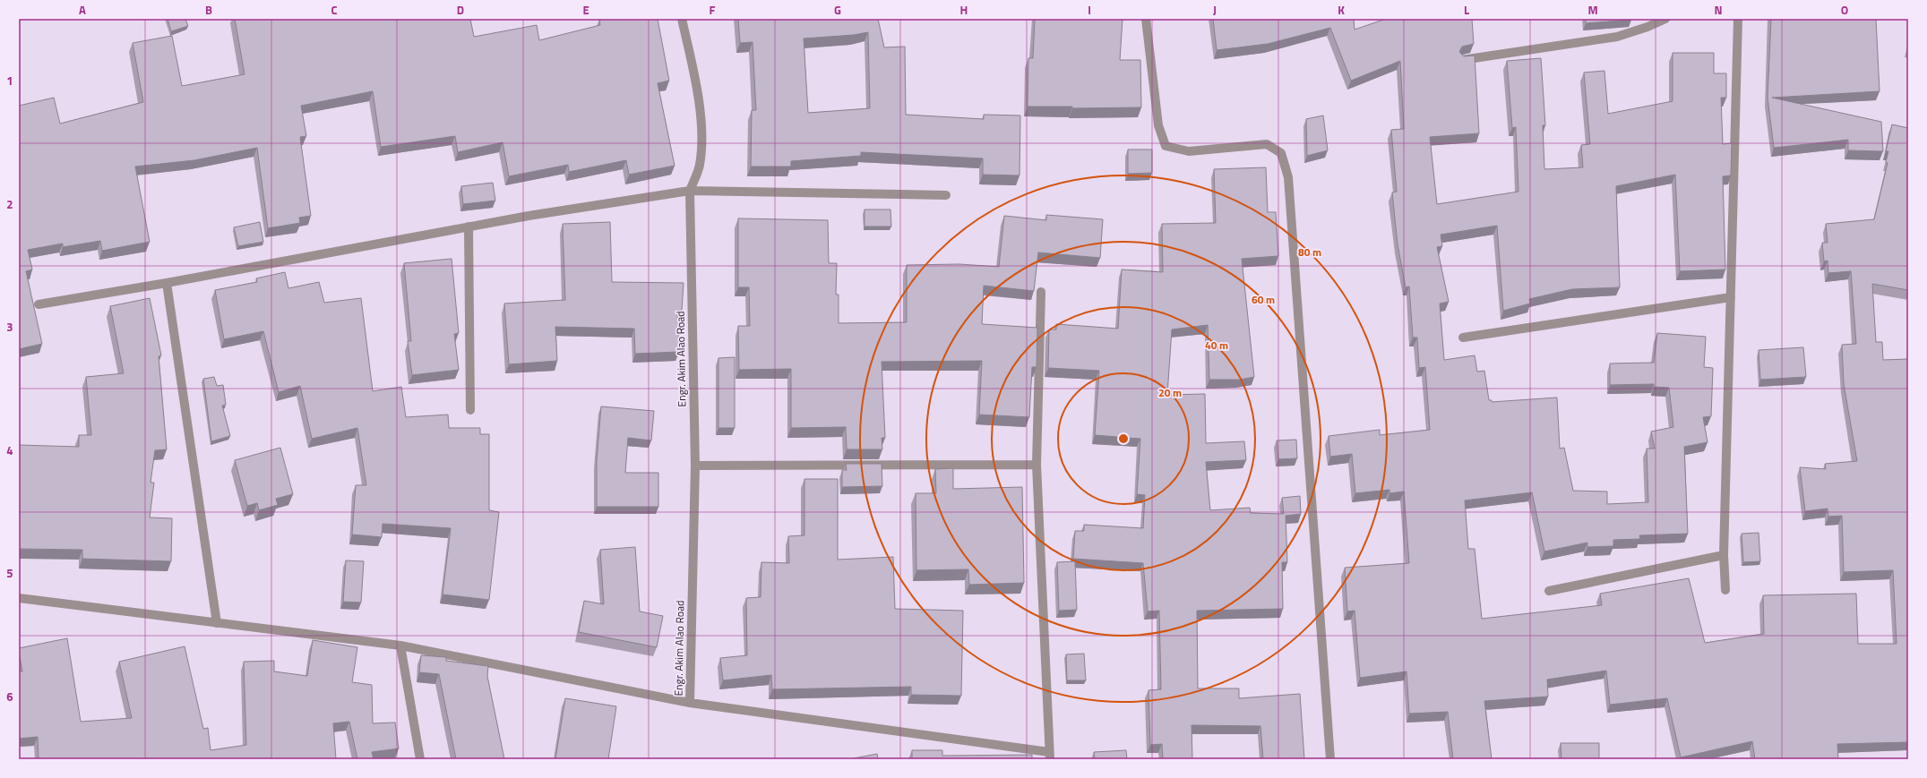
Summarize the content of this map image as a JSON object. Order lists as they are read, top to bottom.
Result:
{
  "streets": {
    "street": ["Engr. Akim Alao Road"]
  },
  "grid": {
    "columns": [
      "A",
      "B",
      "C",
      "D",
      "E",
      "F",
      "G",
      "H",
      "I",
      "J",
      "K",
      "L",
      "M",
      "N",
      "O"
    ],
    "rows": [
      "1",
      "2",
      "3",
      "4",
      "5",
      "6"
    ]
  },
  "rings": [
    "80 m",
    "60 m",
    "40 m",
    "20 m"
  ]
}
